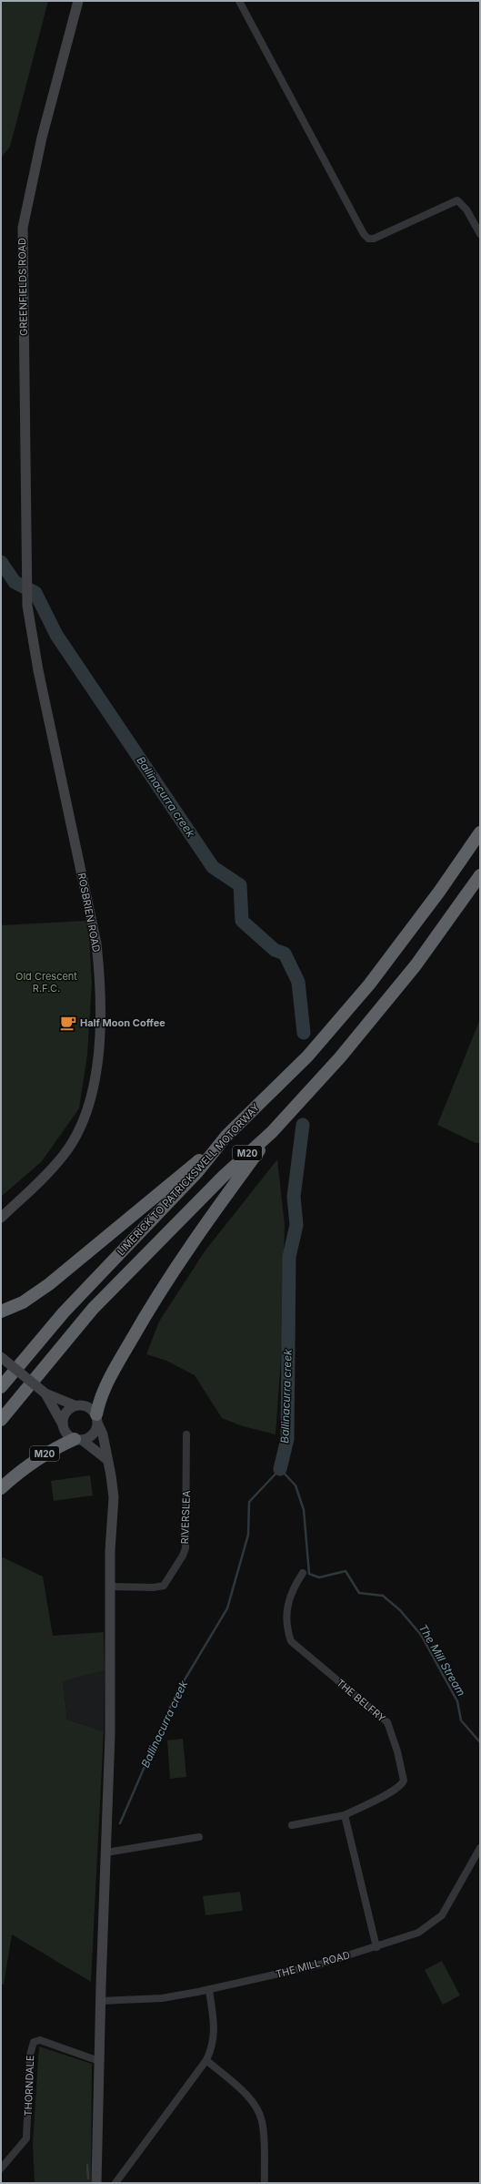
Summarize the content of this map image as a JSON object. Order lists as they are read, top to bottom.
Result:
{
  "streets": {
    "highway": ["M20", "LIMERICK TO PATRICKSWELL MOTORWAY"],
    "street": [
      "GREENFIELDS ROAD",
      "ROSBRIEN ROAD",
      "RIVERSLEA",
      "THE BELFRY",
      "THE MILL ROAD",
      "THORNDALE"
    ]
  },
  "crossings": [
    ["GREENFIELDS ROAD", "ROSBRIEN ROAD"],
    ["M20", "LIMERICK TO PATRICKSWELL MOTORWAY"]
  ],
  "water": ["Ballinacurra creek", "The Mill Stream"],
  "parks": ["Old Crescent R.F.C."],
  "places": {
    "cafe": ["Half Moon Coffee"]
  }
}
